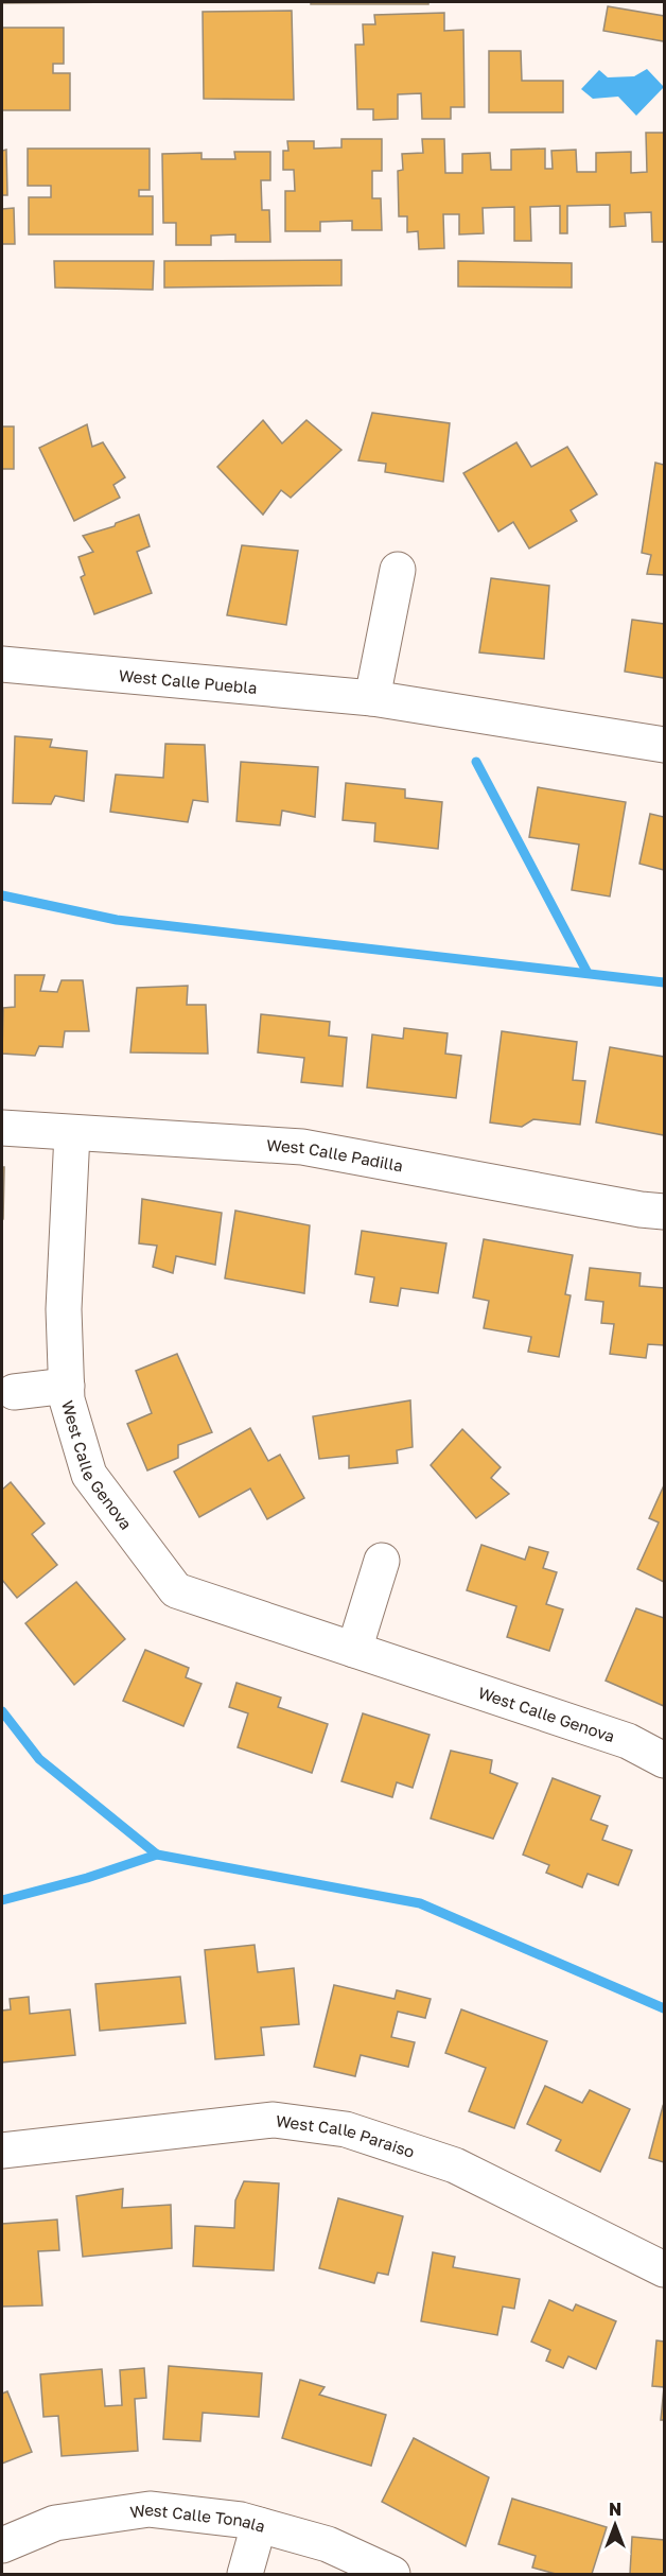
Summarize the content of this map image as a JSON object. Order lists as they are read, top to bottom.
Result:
{
  "streets": {
    "street": [
      "West Calle Puebla",
      "West Calle Padilla",
      "West Calle Genova",
      "West Calle Paraiso",
      "West Calle Tonala"
    ]
  },
  "crossings": [
    ["West Calle Padilla", "West Calle Genova"]
  ],
  "north": "top"
}
